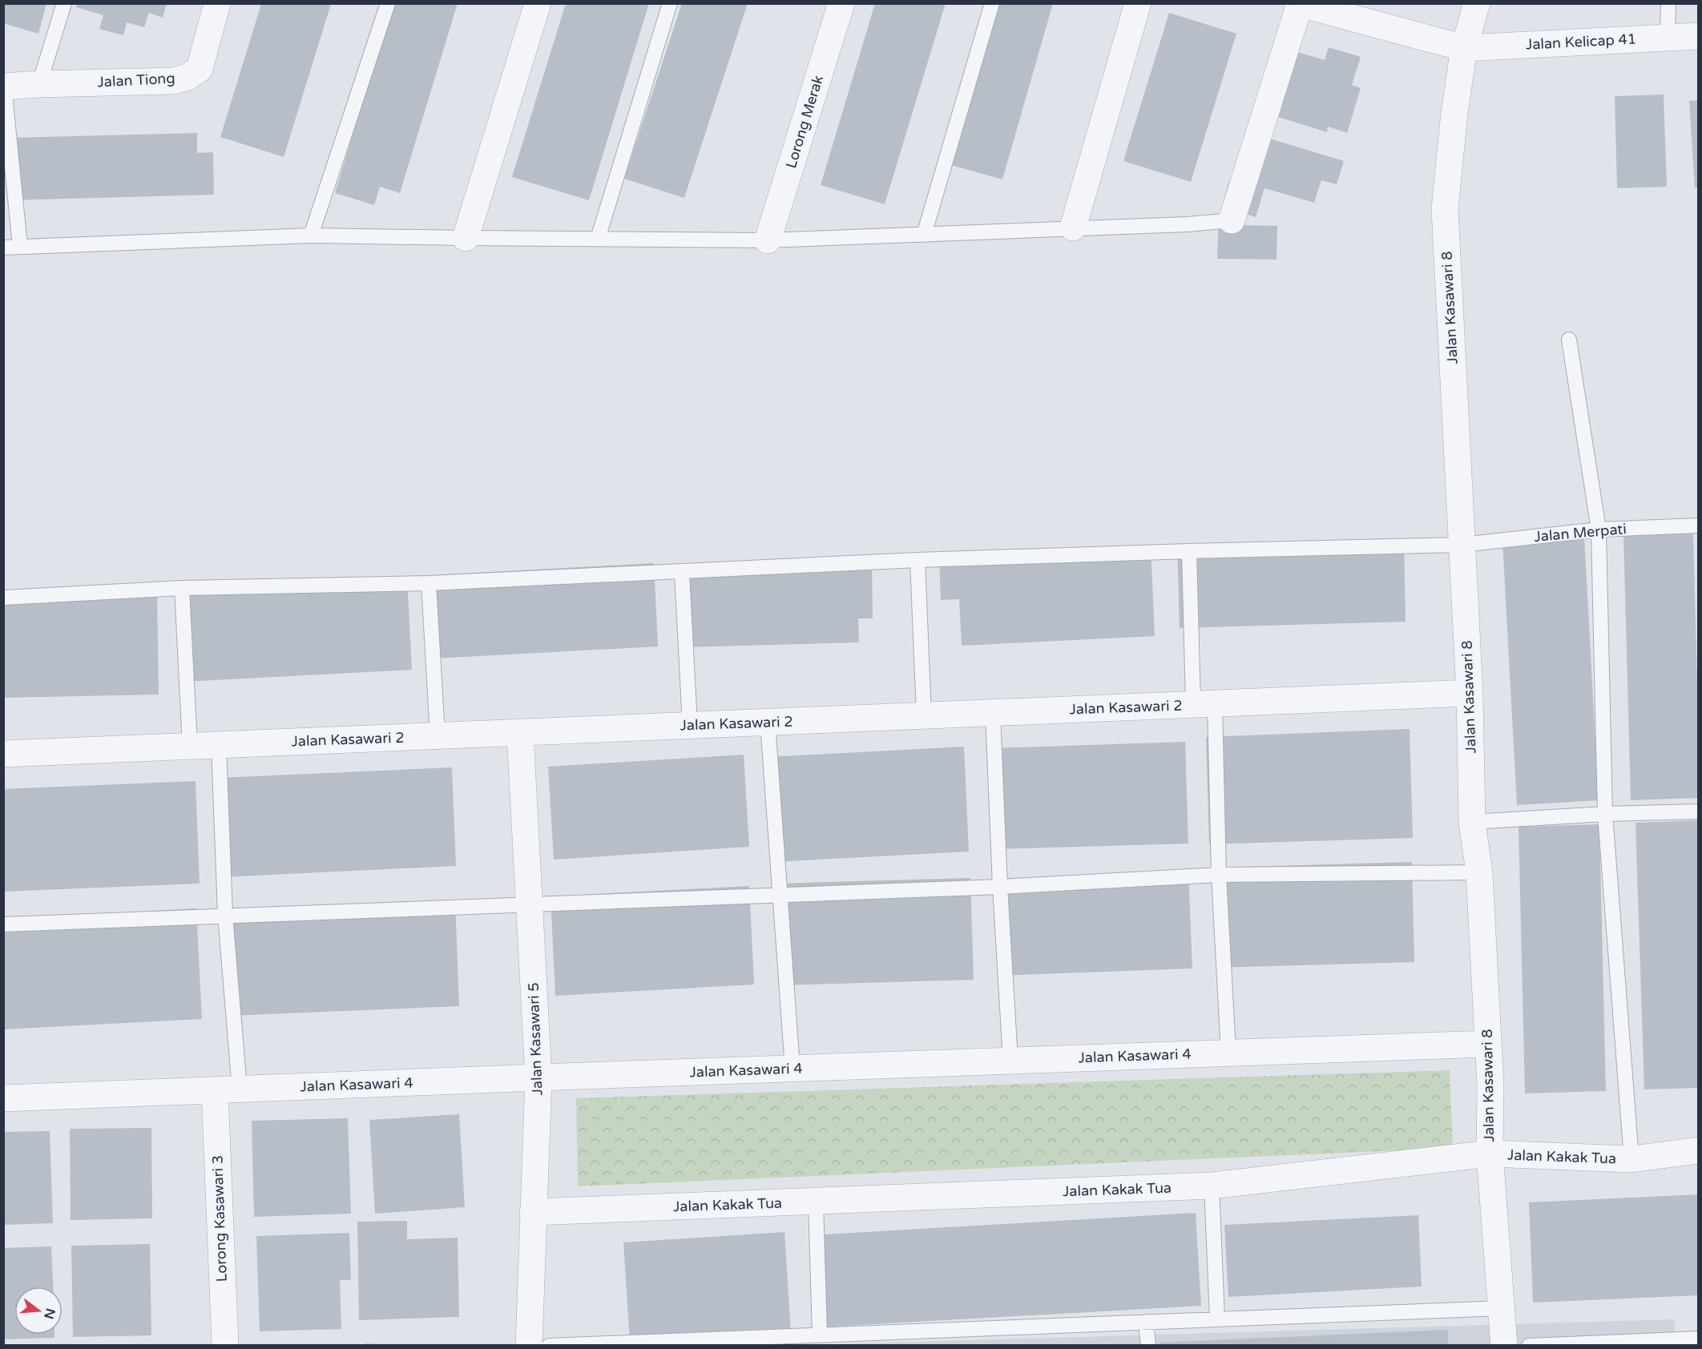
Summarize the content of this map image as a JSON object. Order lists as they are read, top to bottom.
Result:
{
  "streets": {
    "street": [
      "Jalan Kelicap 41",
      "Jalan Tiong",
      "Lorong Merak",
      "Jalan Kasawari 8",
      "Jalan Kasawari 2",
      "Jalan Kasawari 5",
      "Jalan Kasawari 4",
      "Jalan Kakak Tua",
      "Lorong Kasawari 3"
    ],
    "lane": ["Jalan Merpati"]
  },
  "crossings": [
    ["Jalan Kelicap 41", "Jalan Kasawari 8"],
    ["Jalan Kasawari 8", "Jalan Merpati"],
    ["Jalan Kasawari 8", "Jalan Kasawari 2"],
    ["Jalan Kasawari 8", "Jalan Kasawari 4"],
    ["Jalan Kasawari 8", "Jalan Kakak Tua"],
    ["Jalan Kasawari 2", "Jalan Kasawari 5"],
    ["Jalan Kasawari 5", "Jalan Kasawari 4"],
    ["Jalan Kasawari 5", "Jalan Kakak Tua"],
    ["Jalan Kasawari 4", "Lorong Kasawari 3"]
  ],
  "north": "right"
}
